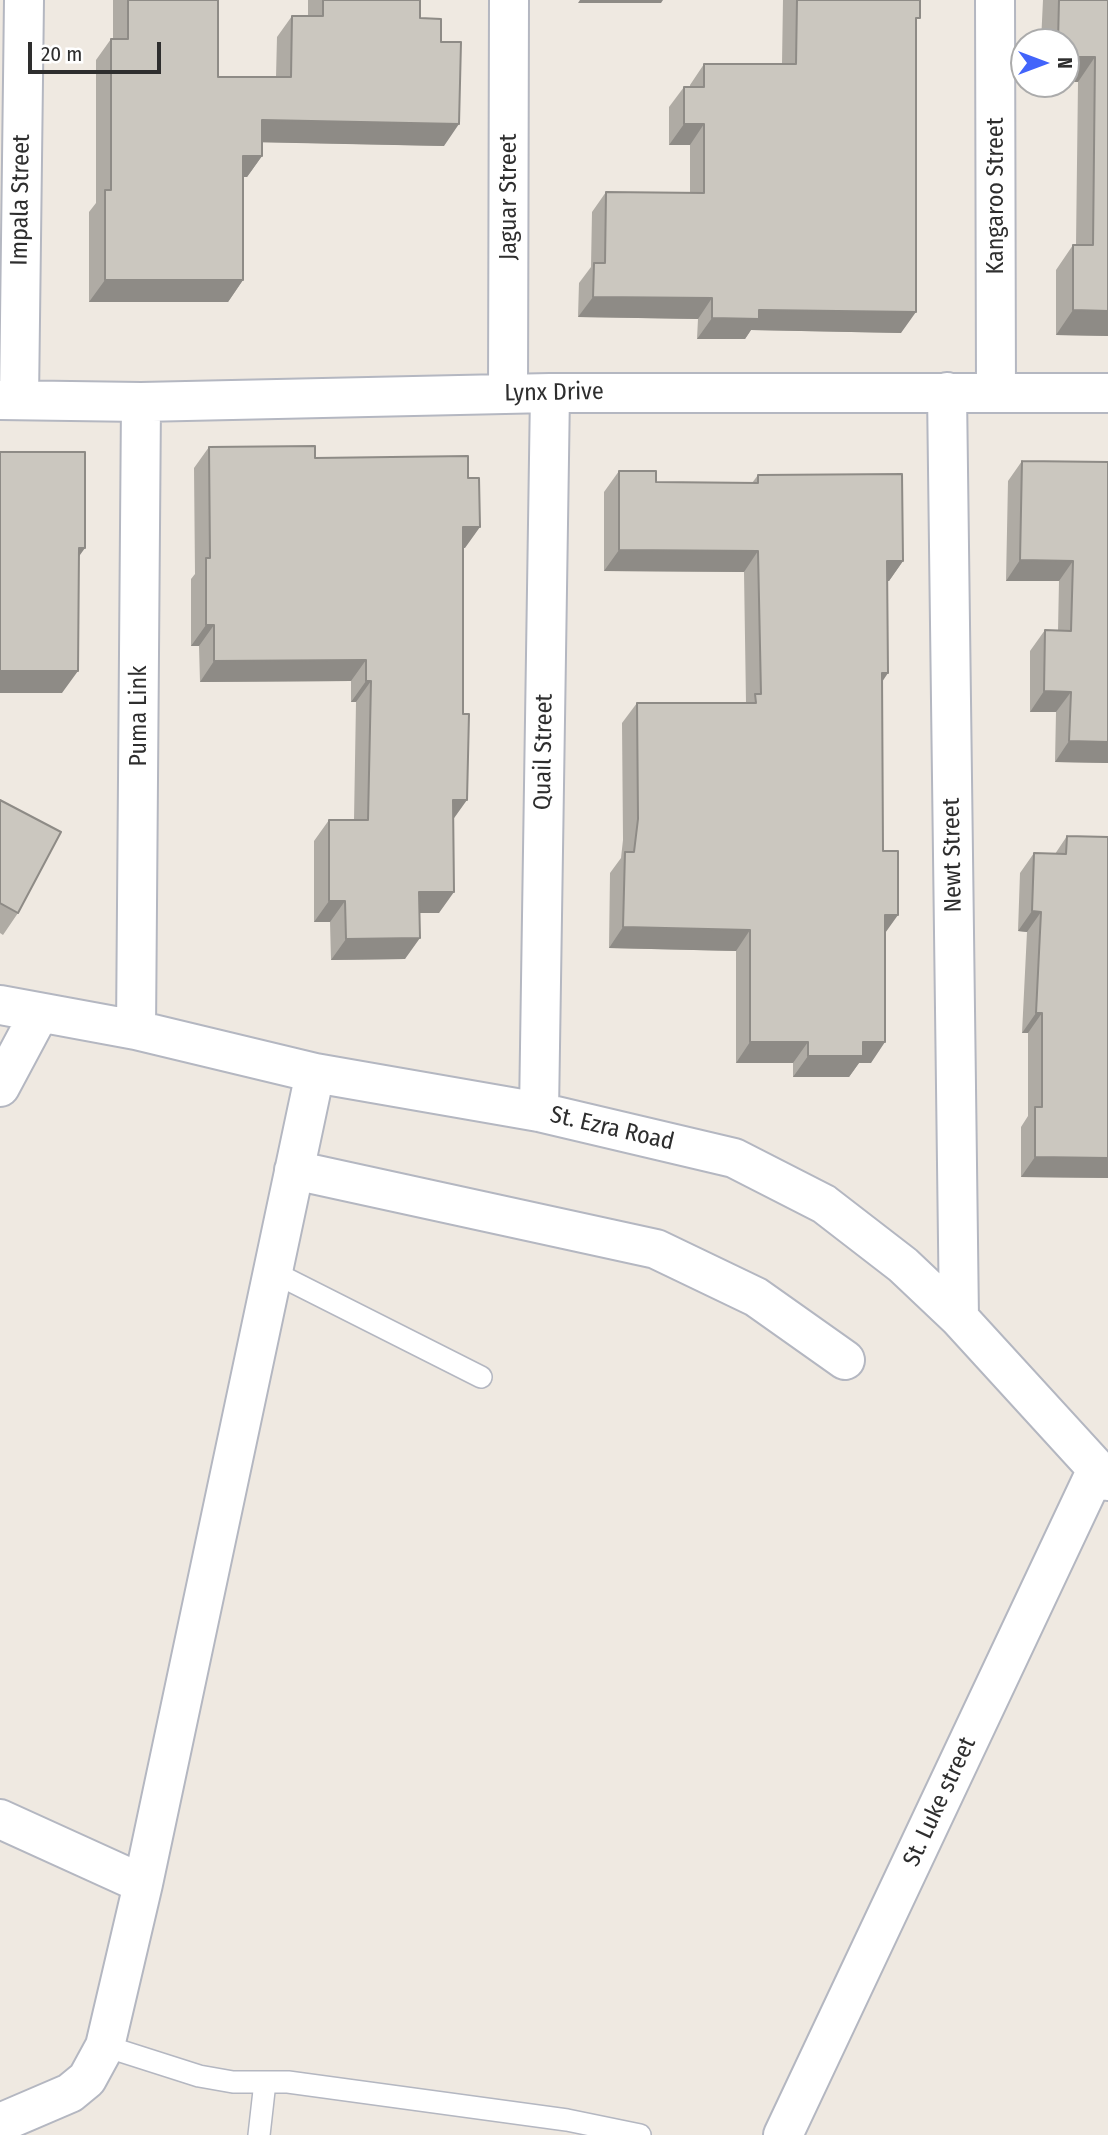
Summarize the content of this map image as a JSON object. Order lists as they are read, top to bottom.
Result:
{
  "streets": {
    "street": [
      "Kangaroo Street",
      "Jaguar Street",
      "Impala Street",
      "Lynx Drive",
      "Puma Link",
      "Quail Street",
      "Newt Street",
      "St. Ezra Road",
      "St. Luke street"
    ]
  },
  "crossings": [
    ["Kangaroo Street", "Lynx Drive"],
    ["Jaguar Street", "Lynx Drive"],
    ["Impala Street", "Lynx Drive"],
    ["Lynx Drive", "Puma Link"],
    ["Lynx Drive", "Quail Street"],
    ["Lynx Drive", "Newt Street"],
    ["Puma Link", "St. Ezra Road"],
    ["Quail Street", "St. Ezra Road"],
    ["Newt Street", "St. Ezra Road"],
    ["St. Ezra Road", "St. Luke street"]
  ],
  "scale_bar": "20 m",
  "north": "right"
}
